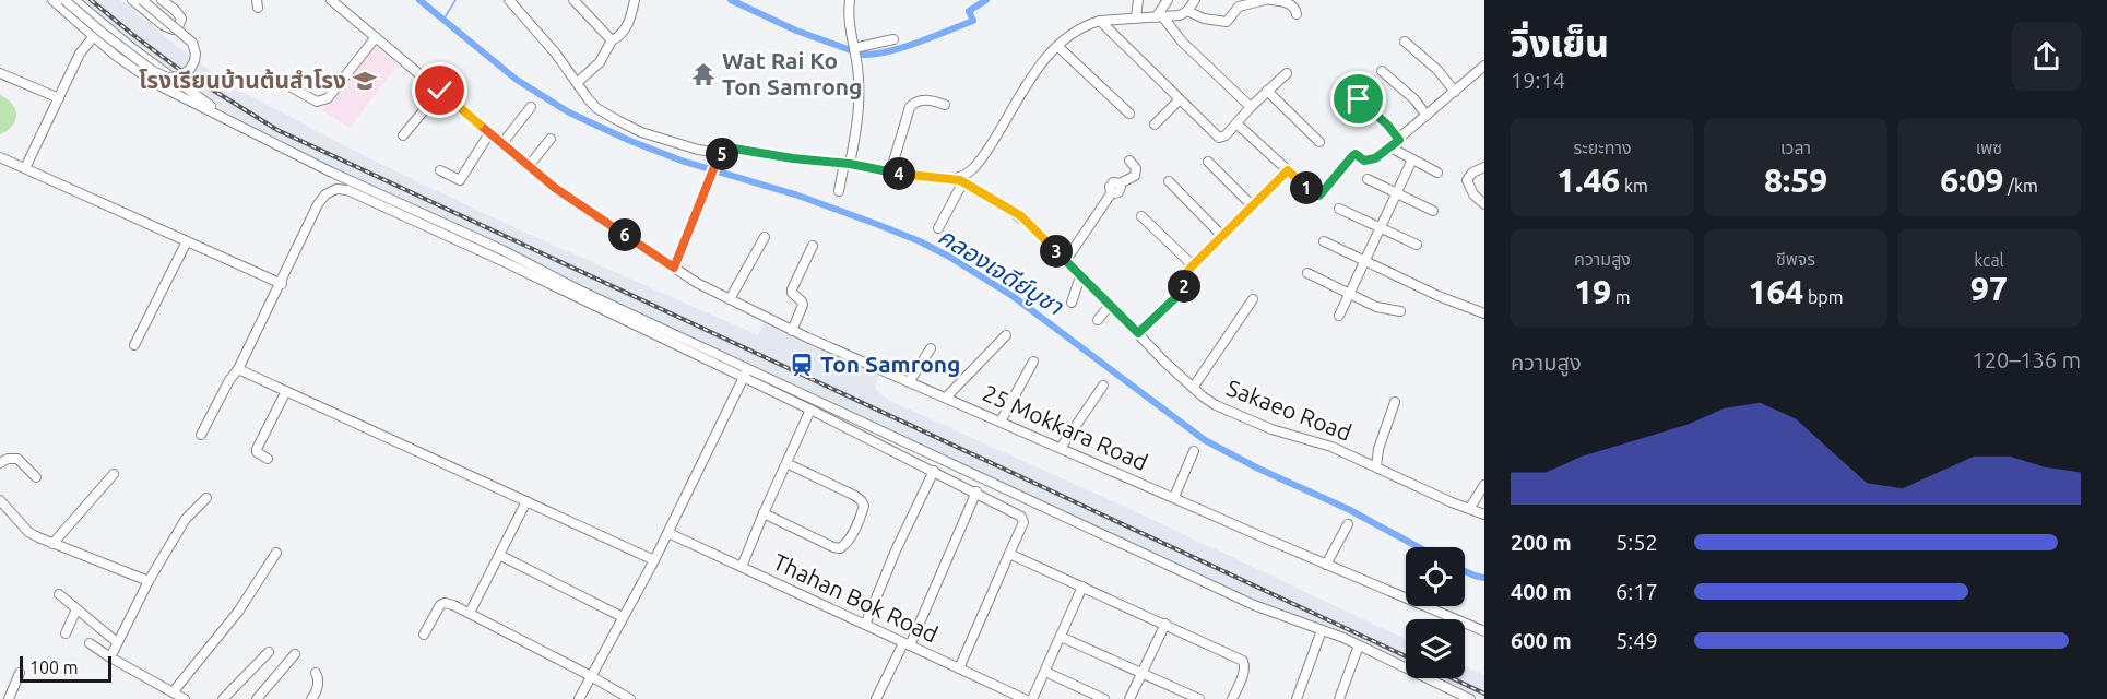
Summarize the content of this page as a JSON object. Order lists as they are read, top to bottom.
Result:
{
  "streets": {
    "street": ["Sakaeo Road", "25 Mokkara Road", "Thahan Bok Road"]
  },
  "water": ["คลองเจดีย์บูชา"],
  "places": {
    "temple": ["Wat Rai Ko Ton Samrong"],
    "school or university": ["โรงเรียนบ้านต้นสำโรง"],
    "station": ["Ton Samrong"]
  },
  "scale_bar": "100 m",
  "page": {
    "heading": ["วิ่งเย็น", "19:14"],
    "stats": [
      ["ระยะทาง", "1.46 km"],
      ["เวลา", "8:59"],
      ["เพซ", "6:09 /km"],
      ["ความสูง", "19 m"],
      ["ชีพจร", "164 bpm"],
      ["kcal", "97"]
    ],
    "pins": [
      "5",
      "4",
      "1",
      "6",
      "3",
      "2"
    ],
    "chart": ["ความสูง", "120–136 m"],
    "list": [
      {
        "name": "200 m",
        "note": "5:52"
      },
      {
        "name": "400 m",
        "note": "6:17"
      },
      {
        "name": "600 m",
        "note": "5:49"
      }
    ],
    "scale": "100 m"
  }
}
